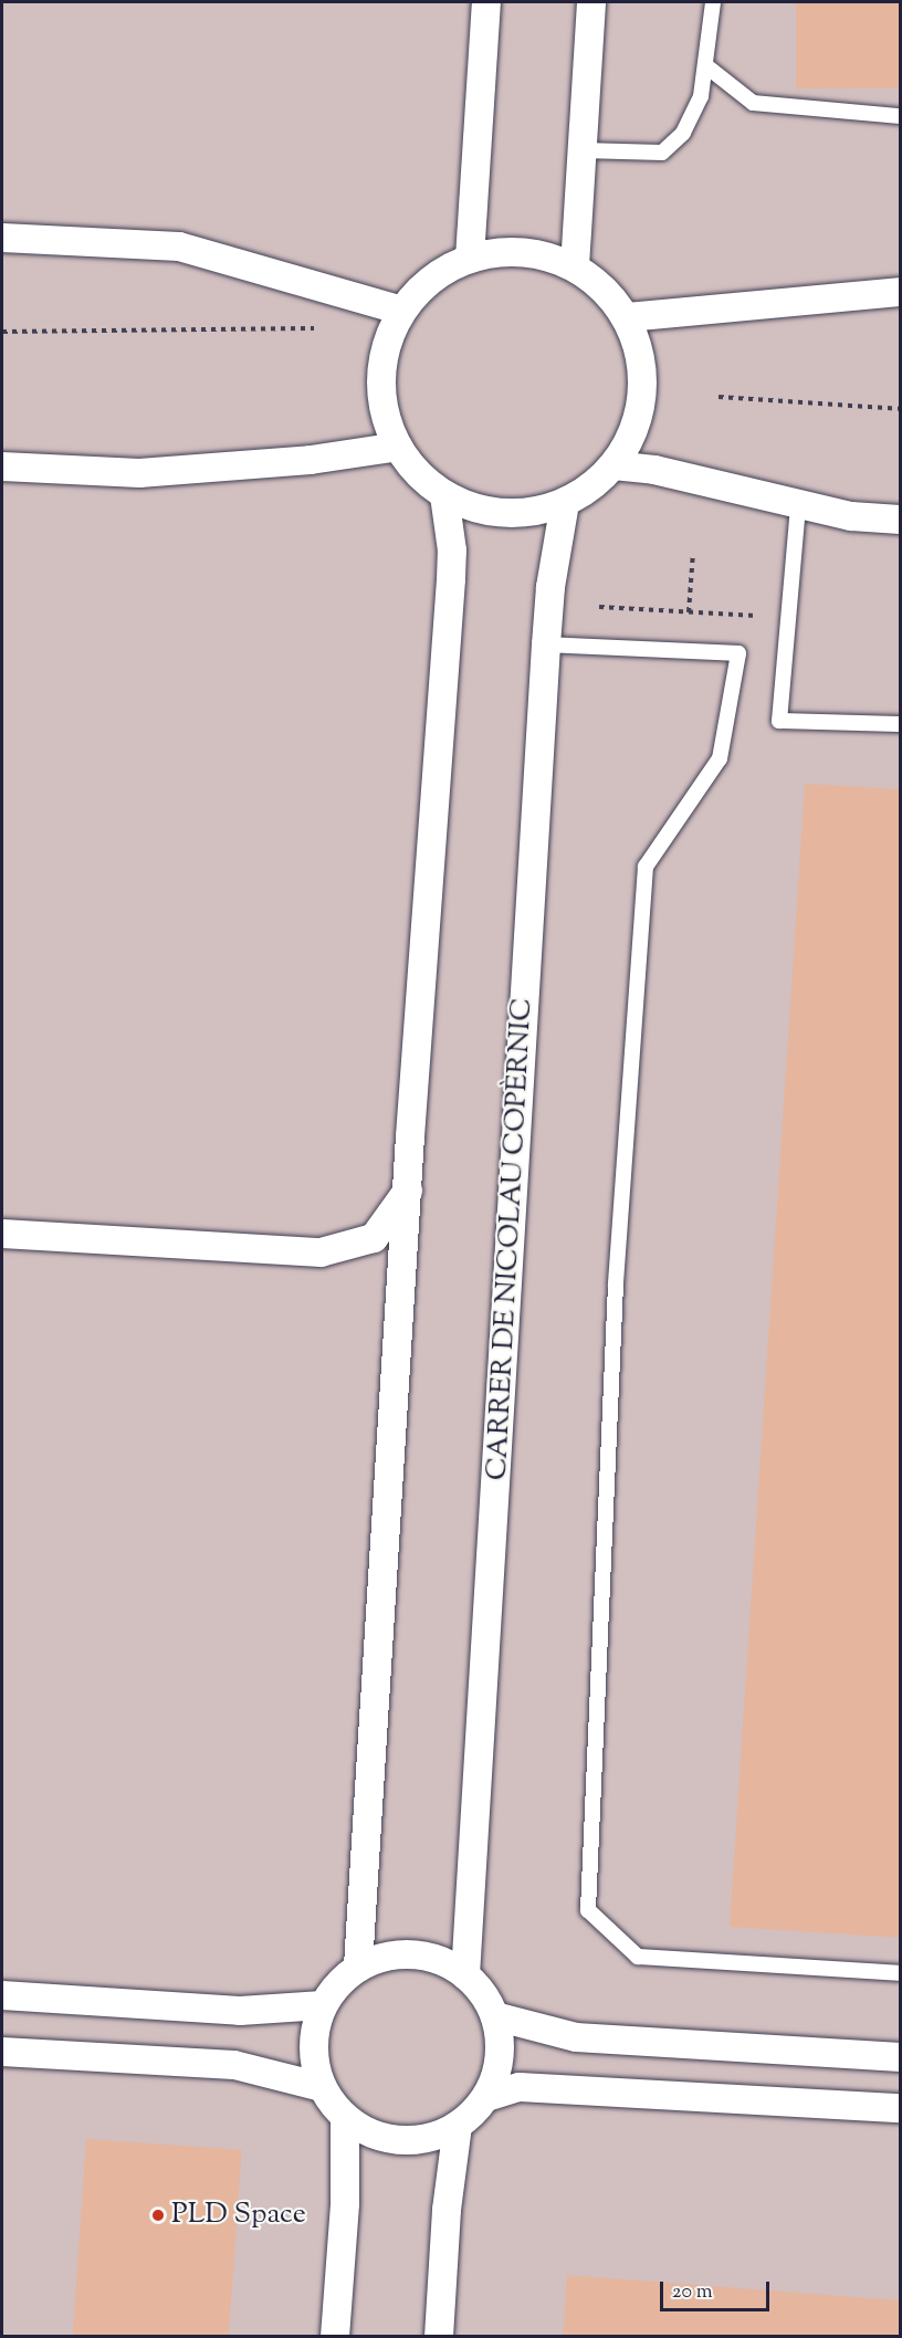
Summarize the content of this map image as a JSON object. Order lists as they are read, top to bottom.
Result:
{
  "streets": {
    "street": ["CARRER DE NICOLAU COPÈRNIC"]
  },
  "places": ["PLD Space"],
  "scale_bar": "20 m"
}
